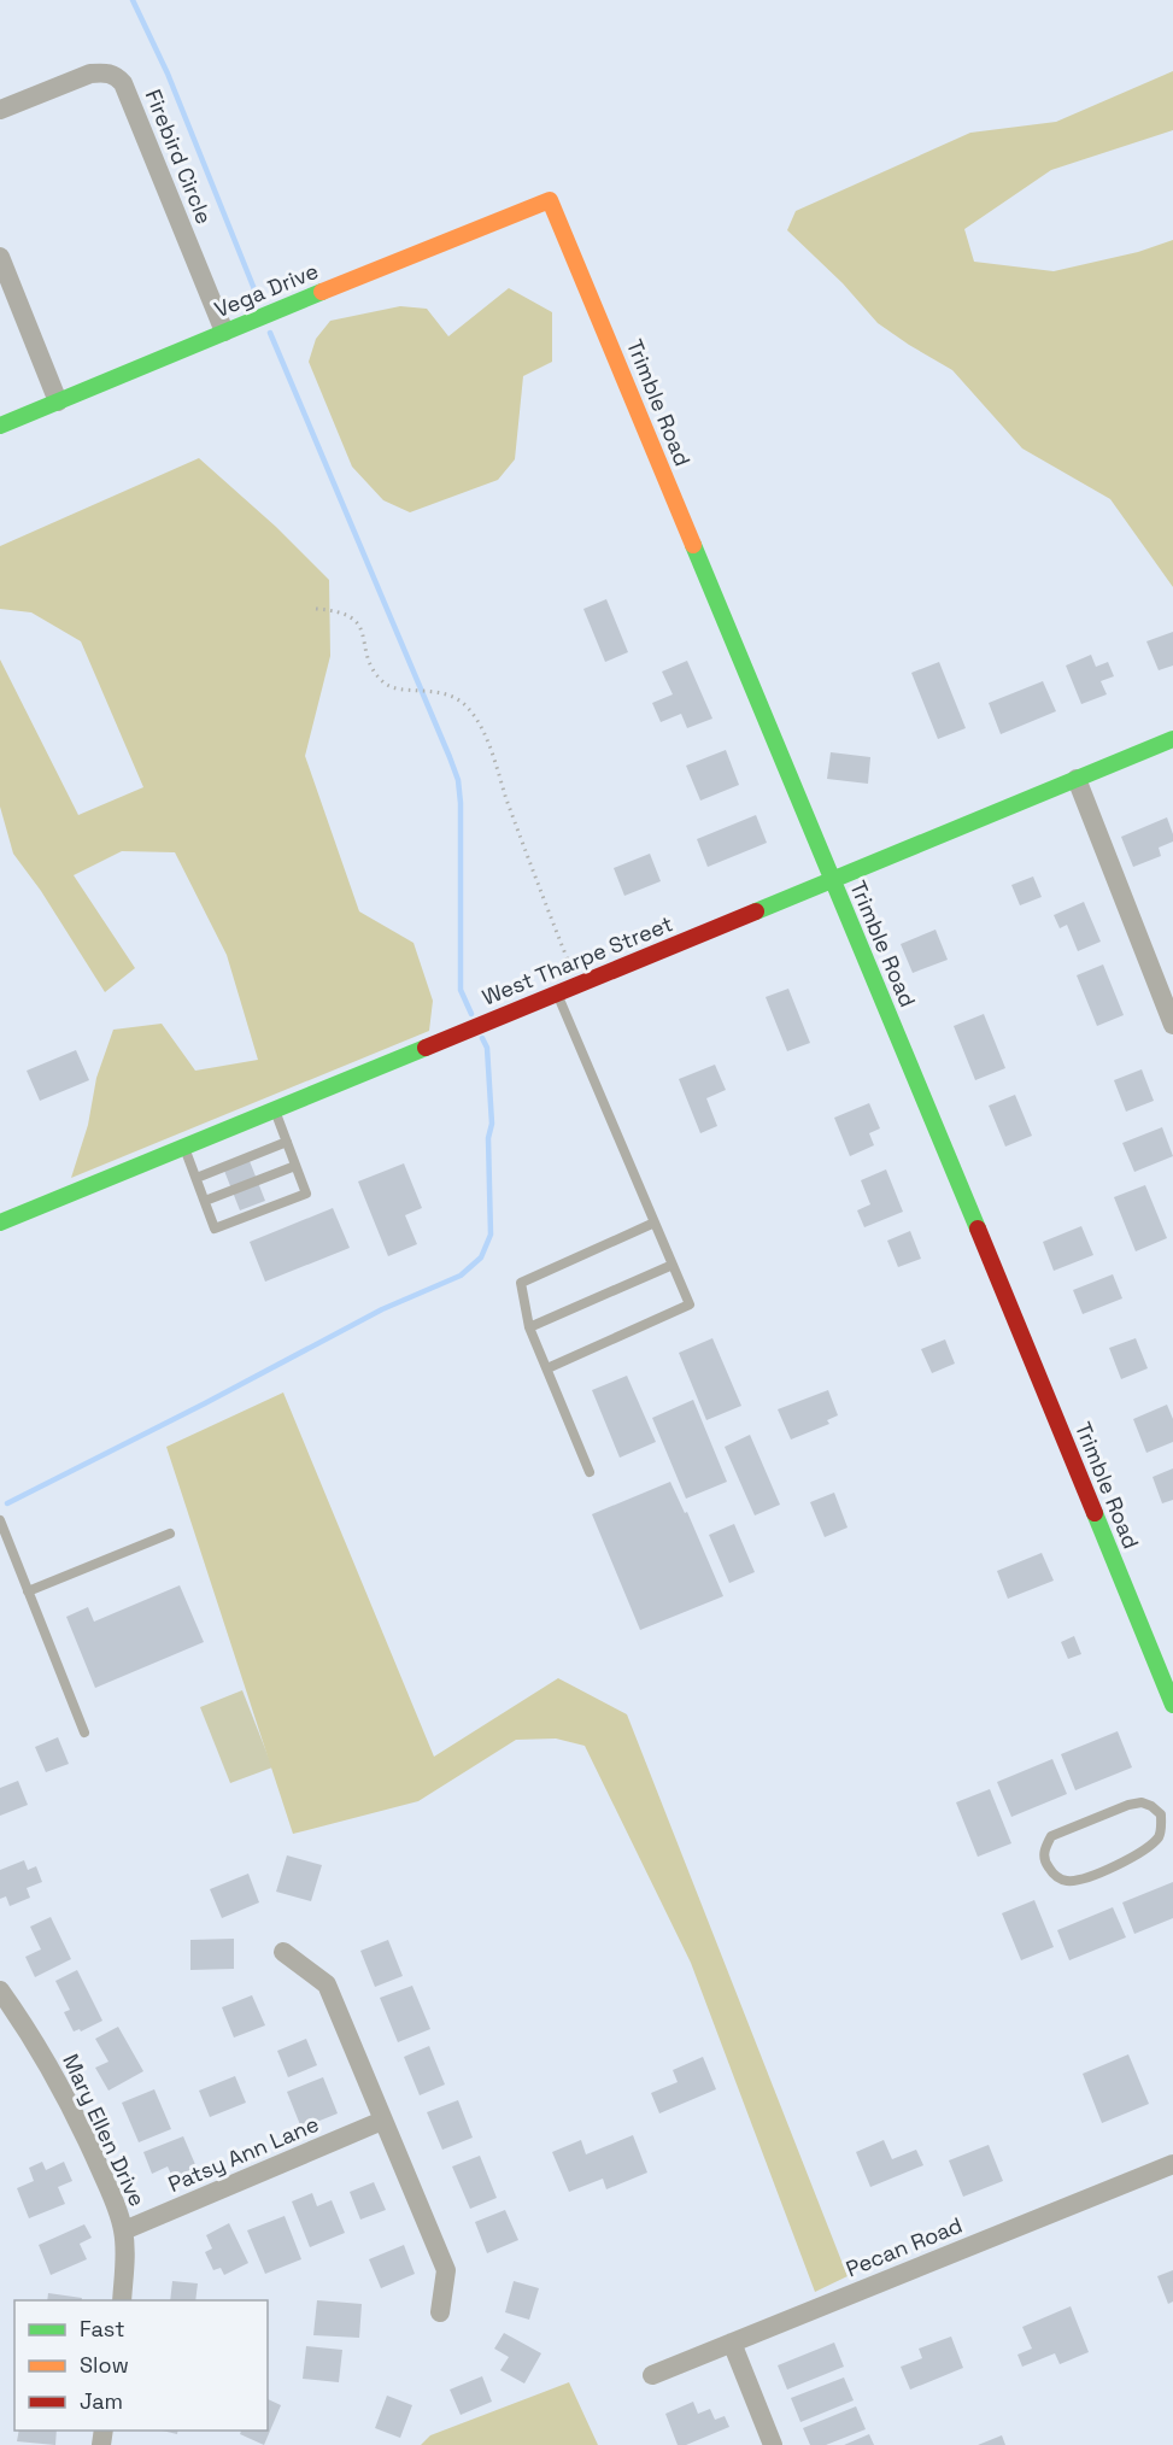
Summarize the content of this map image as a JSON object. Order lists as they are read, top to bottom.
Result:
{
  "streets": {
    "street": [
      "Firebird Circle",
      "Vega Drive",
      "Trimble Road",
      "West Tharpe Street",
      "Mary Ellen Drive",
      "Patsy Ann Lane",
      "Pecan Road"
    ]
  },
  "crossings": [
    ["Firebird Circle", "Vega Drive"],
    ["Vega Drive", "Trimble Road"],
    ["Trimble Road", "West Tharpe Street"],
    ["Mary Ellen Drive", "Patsy Ann Lane"]
  ],
  "legend": ["Fast", "Slow", "Jam"]
}
